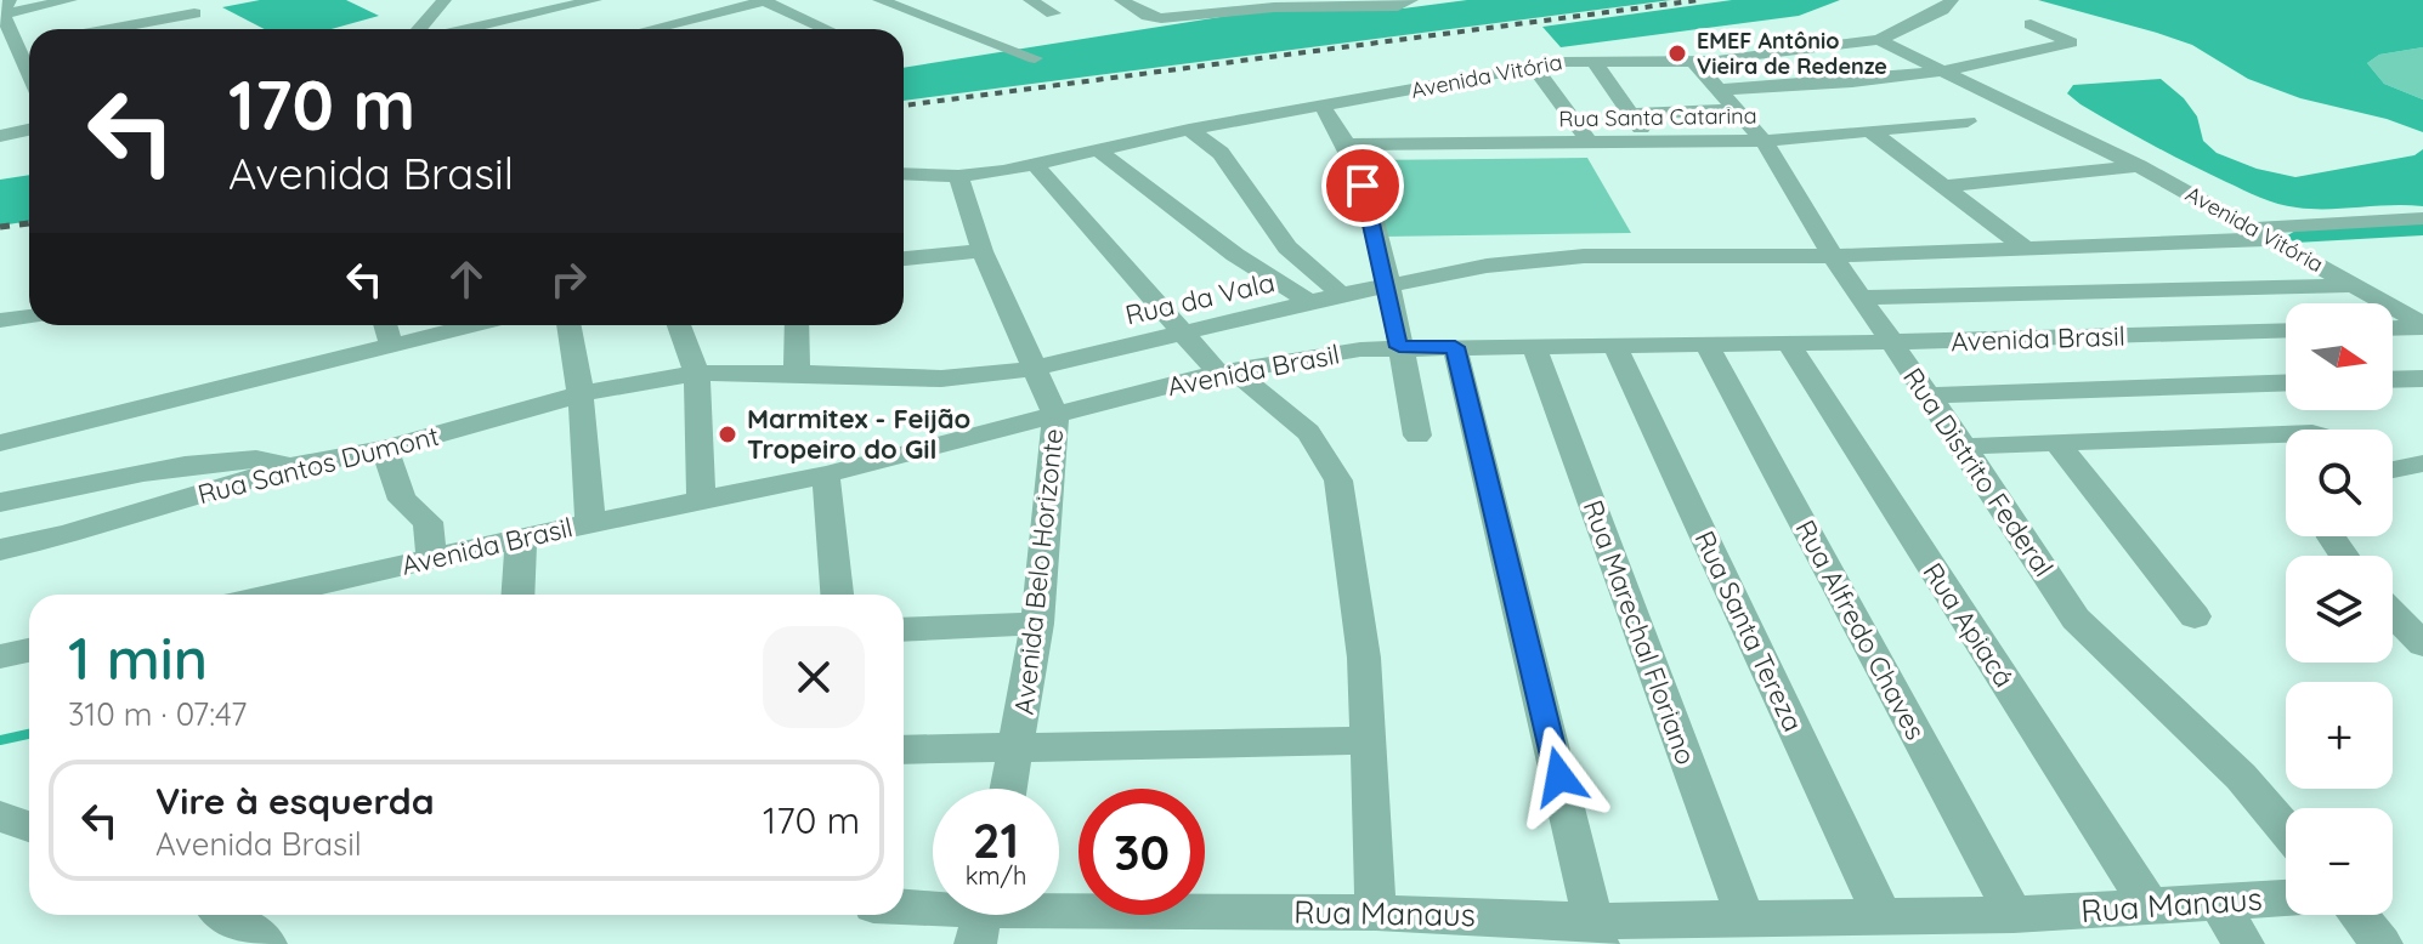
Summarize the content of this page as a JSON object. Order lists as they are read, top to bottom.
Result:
{
  "streets": {
    "street": [
      "Avenida Vitória",
      "Rua Santa Catarina",
      "Rua da Vala",
      "Avenida Brasil",
      "Rua Santos Dumont",
      "Rua Distrito Federal",
      "Avenida Belo Horizonte",
      "Rua Apiacá",
      "Rua Alfredo Chaves",
      "Rua Santa Tereza",
      "Rua Marechal Floriano",
      "Rua Manaus"
    ]
  },
  "crossings": [
    ["Avenida Vitória", "Rua da Vala"],
    ["Avenida Vitória", "Rua Distrito Federal"],
    ["Avenida Vitória", "Avenida Belo Horizonte"],
    ["Rua Santa Catarina", "Rua Distrito Federal"],
    ["Rua da Vala", "Rua Santos Dumont"],
    ["Rua da Vala", "Rua Distrito Federal"],
    ["Rua da Vala", "Avenida Belo Horizonte"],
    ["Avenida Brasil", "Rua Distrito Federal"],
    ["Avenida Brasil", "Avenida Belo Horizonte"],
    ["Avenida Brasil", "Rua Apiacá"],
    ["Avenida Brasil", "Rua Alfredo Chaves"],
    ["Avenida Brasil", "Rua Santa Tereza"],
    ["Avenida Brasil", "Rua Marechal Floriano"],
    ["Rua Apiacá", "Rua Manaus"],
    ["Rua Alfredo Chaves", "Rua Manaus"],
    ["Rua Santa Tereza", "Rua Manaus"],
    ["Rua Marechal Floriano", "Rua Manaus"]
  ],
  "places": ["EMEF Antônio Vieira de Redenze", "Marmitex - Feijão Tropeiro do Gil"],
  "north": "right",
  "page": {
    "turn": ["170 m", "Avenida Brasil"],
    "map_buttons": ["+", "−"],
    "heading": ["1 min", "310 m · 07:47"],
    "list": [
      {
        "name": "Vire à esquerda",
        "note": "Avenida Brasil",
        "value": "170 m"
      }
    ],
    "speed": "21 km/h",
    "limit": "30"
  }
}
